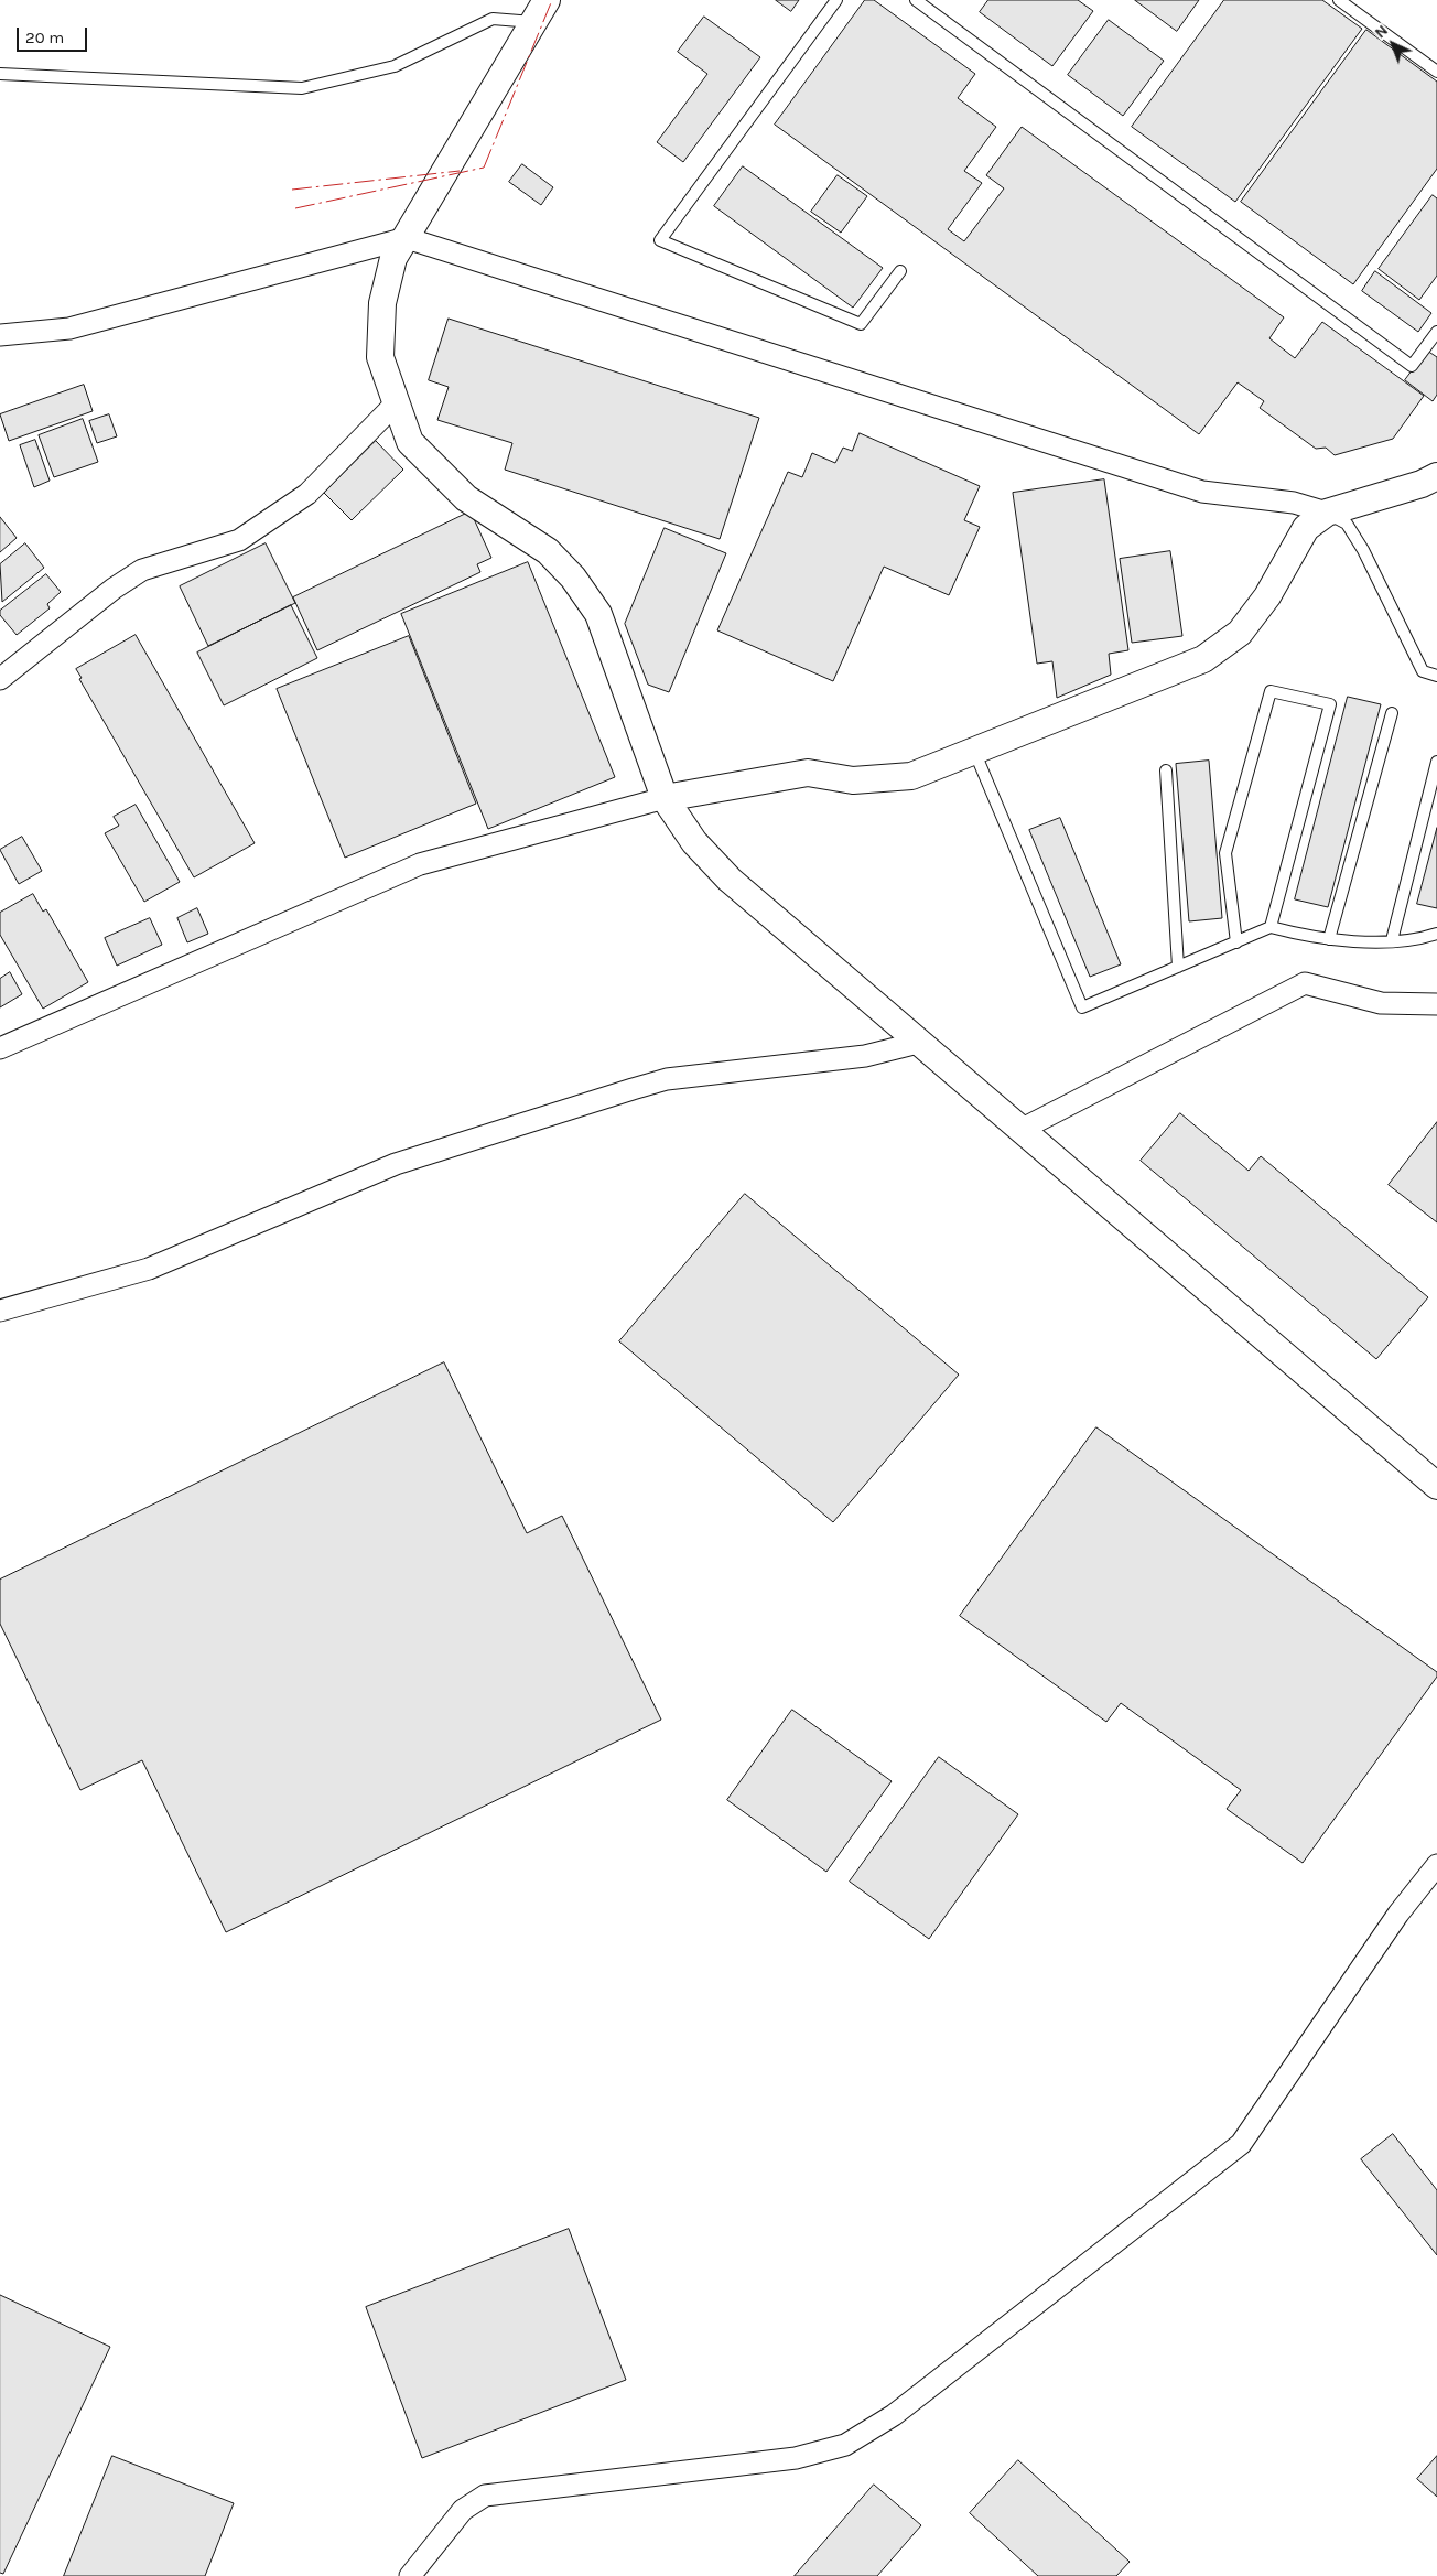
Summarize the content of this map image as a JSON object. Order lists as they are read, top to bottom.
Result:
{
  "scale_bar": "20 m",
  "north": "top left"
}
